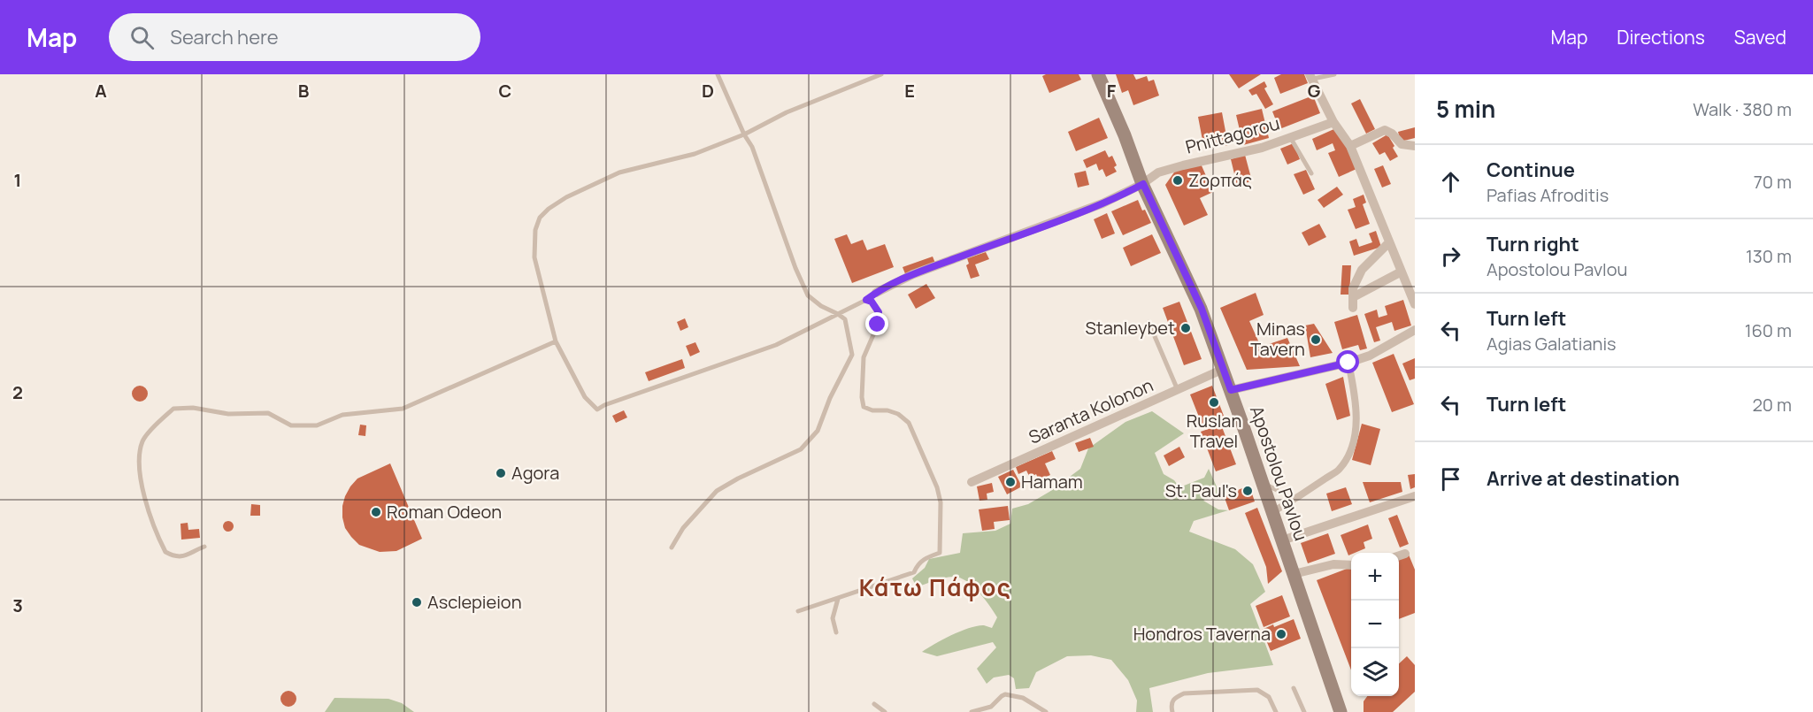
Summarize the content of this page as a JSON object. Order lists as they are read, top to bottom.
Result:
{
  "streets": {
    "main road": ["Apostolou Pavlou"],
    "street": ["Pnittagorou", "Saranta Kolonon"]
  },
  "crossings": [
    ["Pnittagorou", "Apostolou Pavlou"],
    ["Saranta Kolonon", "Apostolou Pavlou"]
  ],
  "districts": ["Κάτω Πάφος"],
  "places": [
    "Ζορπάς",
    "Stanleybet",
    "Minas Tavern",
    "Ruslan Travel",
    "Agora",
    "Hamam",
    "St. Paul's",
    "Roman Odeon",
    "Asclepieion",
    "Hondros Taverna"
  ],
  "page": {
    "header": "Map",
    "search": "Search here",
    "nav": ["Map", "Directions", "Saved"],
    "heading": ["5 min", "Walk · 380 m"],
    "list": [
      ["Continue", "Pafias Afroditis", "70 m"],
      ["Turn right", "Apostolou Pavlou", "130 m"],
      ["Turn left", "Agias Galatianis", "160 m"],
      ["Turn left", "20 m"],
      "Arrive at destination"
    ],
    "map_buttons": ["+", "−"]
  },
  "grid": {
    "columns": [
      "A",
      "B",
      "C",
      "D",
      "E",
      "F",
      "G"
    ],
    "rows": ["1", "2", "3"]
  }
}
